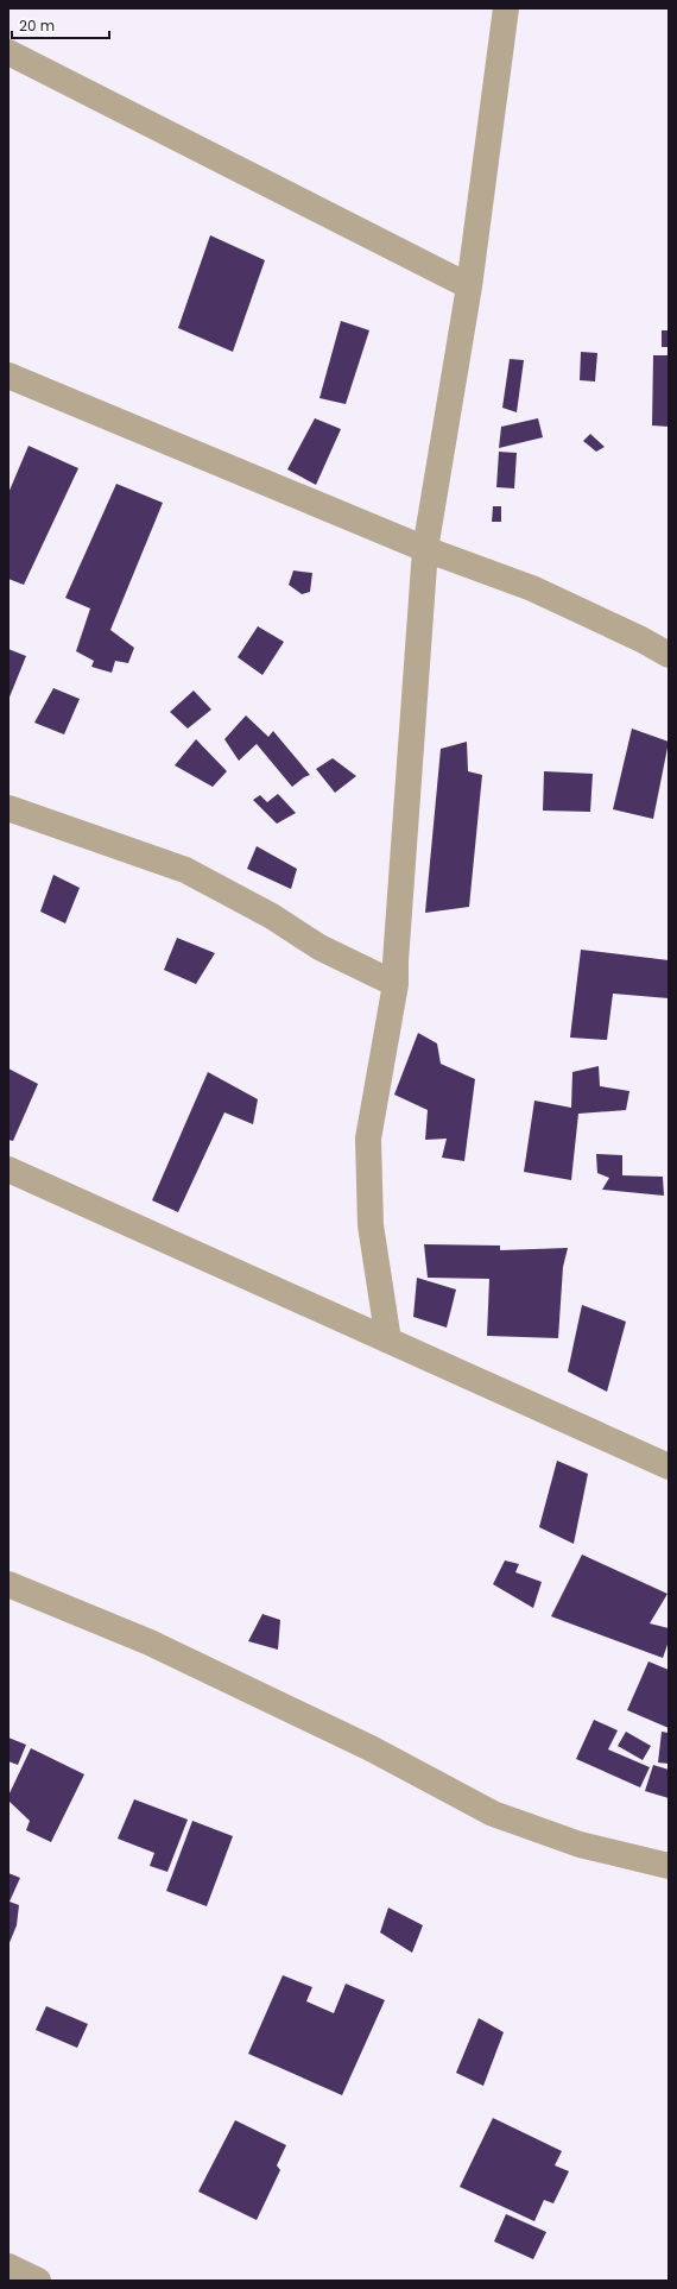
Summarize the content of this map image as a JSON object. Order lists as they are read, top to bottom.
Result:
{
  "scale_bar": "20 m"
}
